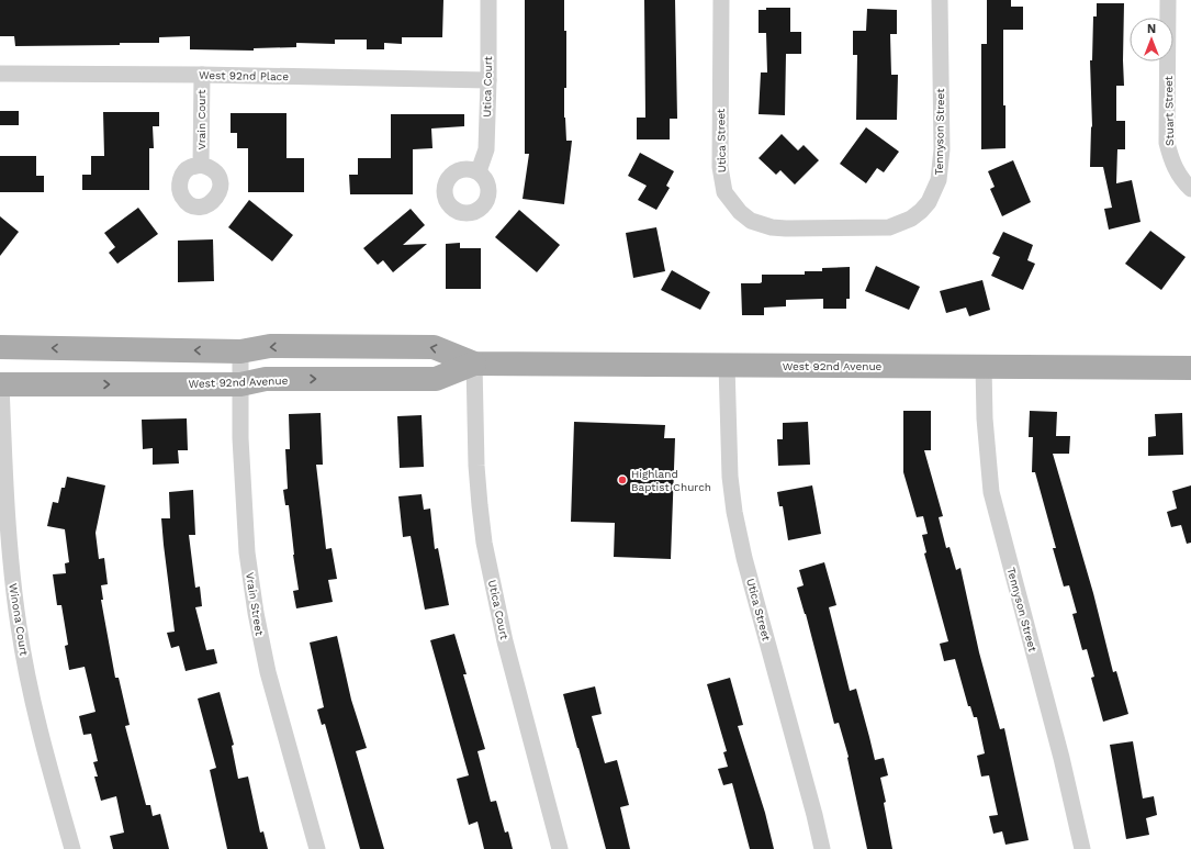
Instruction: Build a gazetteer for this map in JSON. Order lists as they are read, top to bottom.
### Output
{
  "streets": {
    "main road": ["West 92nd Avenue"],
    "street": [
      "West 92nd Place",
      "Utica Court",
      "Stuart Street",
      "Vrain Court",
      "Tennyson Street",
      "Utica Street",
      "Vrain Street",
      "Winona Court"
    ]
  },
  "crossings": [
    ["West 92nd Place", "Utica Court"],
    ["West 92nd Place", "Vrain Court"],
    ["Utica Court", "West 92nd Avenue"],
    ["Tennyson Street", "Utica Street"],
    ["Tennyson Street", "West 92nd Avenue"],
    ["Utica Street", "West 92nd Avenue"],
    ["West 92nd Avenue", "Vrain Street"],
    ["West 92nd Avenue", "Winona Court"]
  ],
  "places": ["Highland Baptist Church"],
  "north": "top"
}
